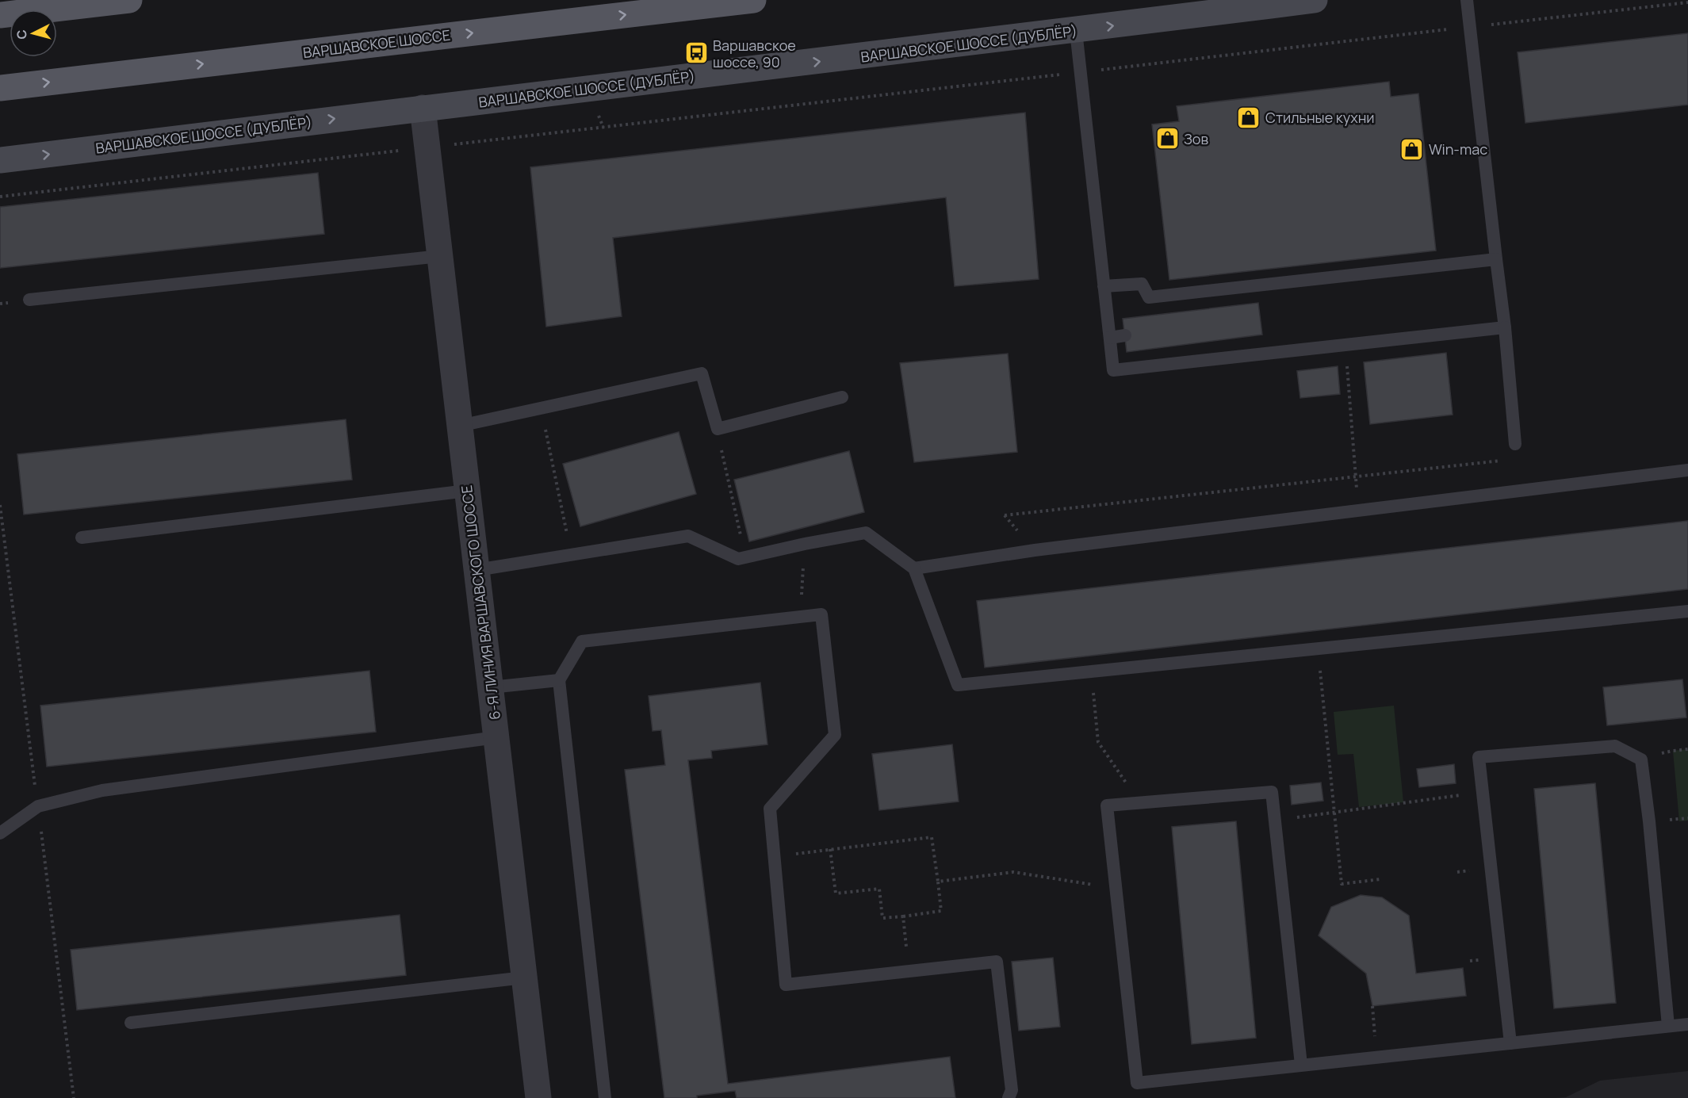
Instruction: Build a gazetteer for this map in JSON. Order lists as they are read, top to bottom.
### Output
{
  "streets": {
    "main road": ["ВАРШАВСКОЕ ШОССЕ"],
    "street": ["ВАРШАВСКОЕ ШОССЕ (ДУБЛЁР)", "6-Я ЛИНИЯ ВАРШАВСКОГО ШОССЕ"]
  },
  "crossings": [
    ["ВАРШАВСКОЕ ШОССЕ (ДУБЛЁР)", "6-Я ЛИНИЯ ВАРШАВСКОГО ШОССЕ"]
  ],
  "one_way": ["ВАРШАВСКОЕ ШОССЕ", "ВАРШАВСКОЕ ШОССЕ (ДУБЛЁР)"],
  "places": {
    "bus stop": ["Варшавское шоссе, 90"],
    "shop": ["Стильные кухни", "Зов", "Win-mac"]
  },
  "north": "left"
}
